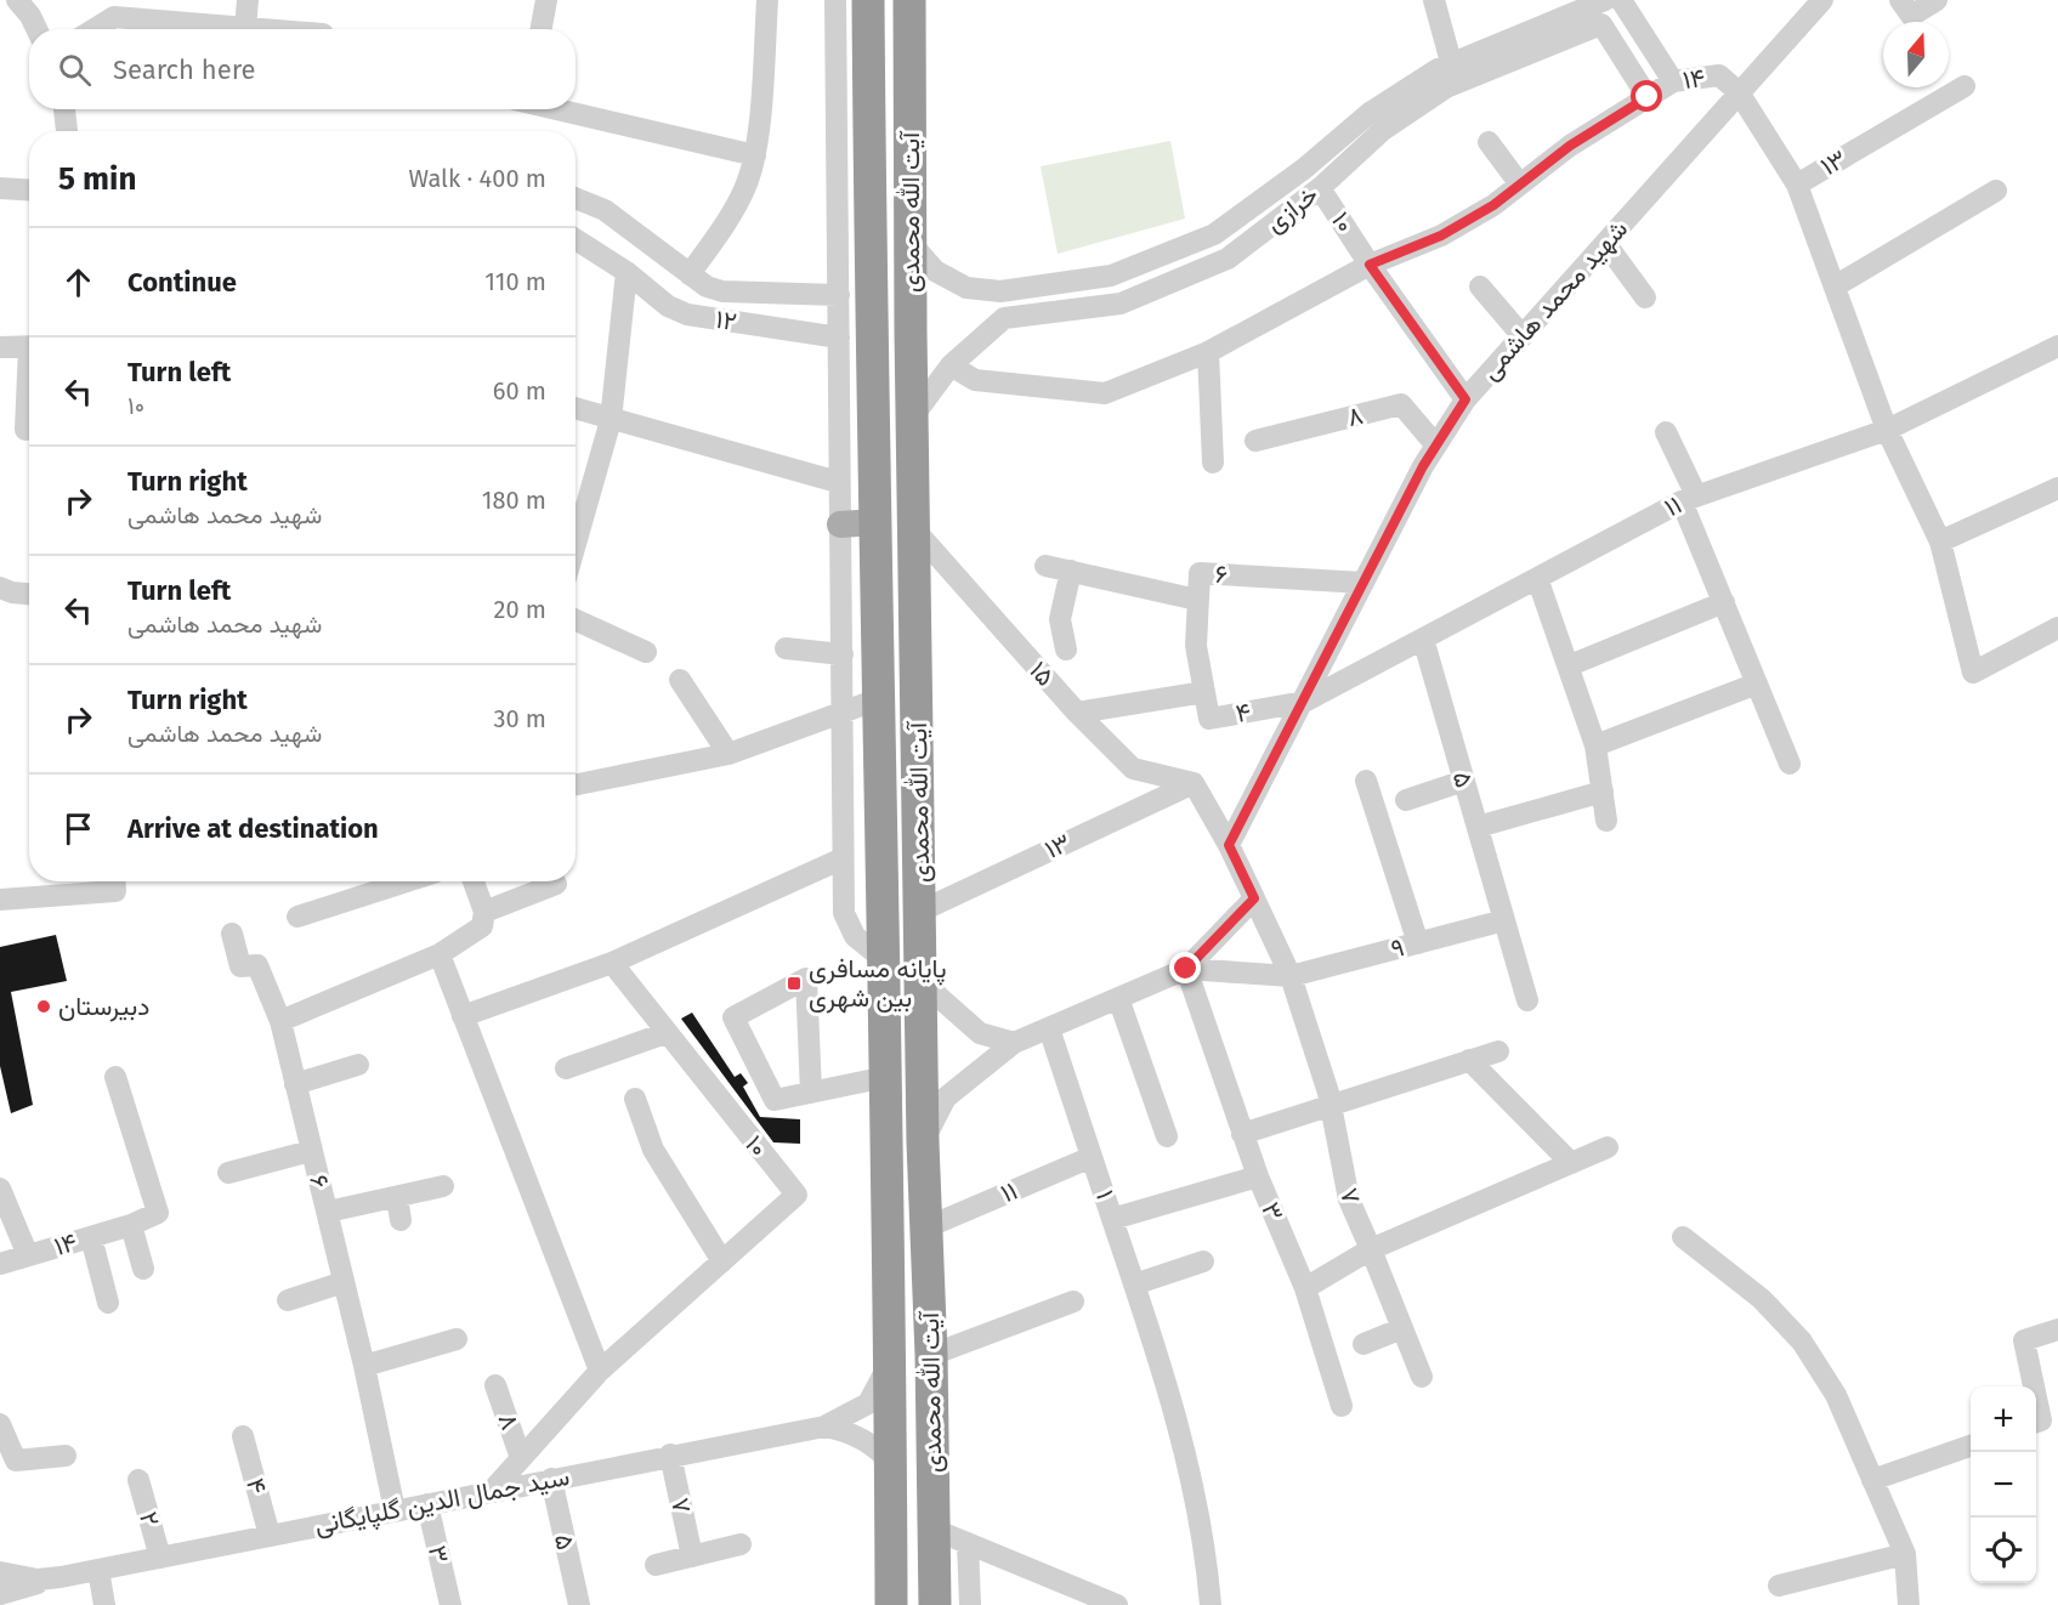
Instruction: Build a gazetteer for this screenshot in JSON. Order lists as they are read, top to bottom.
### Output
{
  "streets": {
    "highway": ["آیت الله محمدی"],
    "street": [
      "۱۴",
      "۱۳",
      "خرازی",
      "۱۰",
      "شهید محمد هاشمی",
      "۱۲",
      "۸",
      "۱۱",
      "۶",
      "۱۵",
      "۴",
      "۵",
      "۹",
      "۱",
      "۷",
      "۳",
      "سید جمال الدین گلپایگانی",
      "۲"
    ]
  },
  "crossings": [
    ["۱۴", "۱۳"],
    ["۱۴", "خرازی"],
    ["۱۴", "۱۰"],
    ["۱۴", "شهید محمد هاشمی"],
    ["۱۳", "آیت الله محمدی"],
    ["۱۳", "شهید محمد هاشمی"],
    ["۱۳", "۱۵"],
    ["خرازی", "آیت الله محمدی"],
    ["خرازی", "۱۰"],
    ["آیت الله محمدی", "۱۱"],
    ["آیت الله محمدی", "۱۵"],
    ["۱۰", "شهید محمد هاشمی"],
    ["۱۰", "۸"],
    ["۱۰", "سید جمال الدین گلپایگانی"],
    ["شهید محمد هاشمی", "۸"],
    ["شهید محمد هاشمی", "۱۱"],
    ["شهید محمد هاشمی", "۶"],
    ["شهید محمد هاشمی", "۴"],
    ["۱۱", "۴"],
    ["۱۱", "۵"],
    ["۱۱", "۱"],
    ["۶", "۴"],
    ["۶", "سید جمال الدین گلپایگانی"],
    ["۴", "سید جمال الدین گلپایگانی"],
    ["۵", "۹"],
    ["۵", "سید جمال الدین گلپایگانی"],
    ["۹", "۷"],
    ["۱", "۳"],
    ["۷", "سید جمال الدین گلپایگانی"],
    ["۳", "سید جمال الدین گلپایگانی"],
    ["سید جمال الدین گلپایگانی", "۲"]
  ],
  "places": {
    "transit": ["پایانه مسافری بین شهری"],
    "other": ["دبیرستان"]
  },
  "north": "top",
  "page": {
    "search": "Search here",
    "heading": ["5 min", "Walk · 400 m"],
    "list": [
      ["Continue", "110 m"],
      ["Turn left", "۱۰", "60 m"],
      ["Turn right", "شهید محمد هاشمی", "180 m"],
      ["Turn left", "شهید محمد هاشمی", "20 m"],
      ["Turn right", "شهید محمد هاشمی", "30 m"],
      "Arrive at destination"
    ],
    "map_buttons": ["+", "−"]
  }
}
